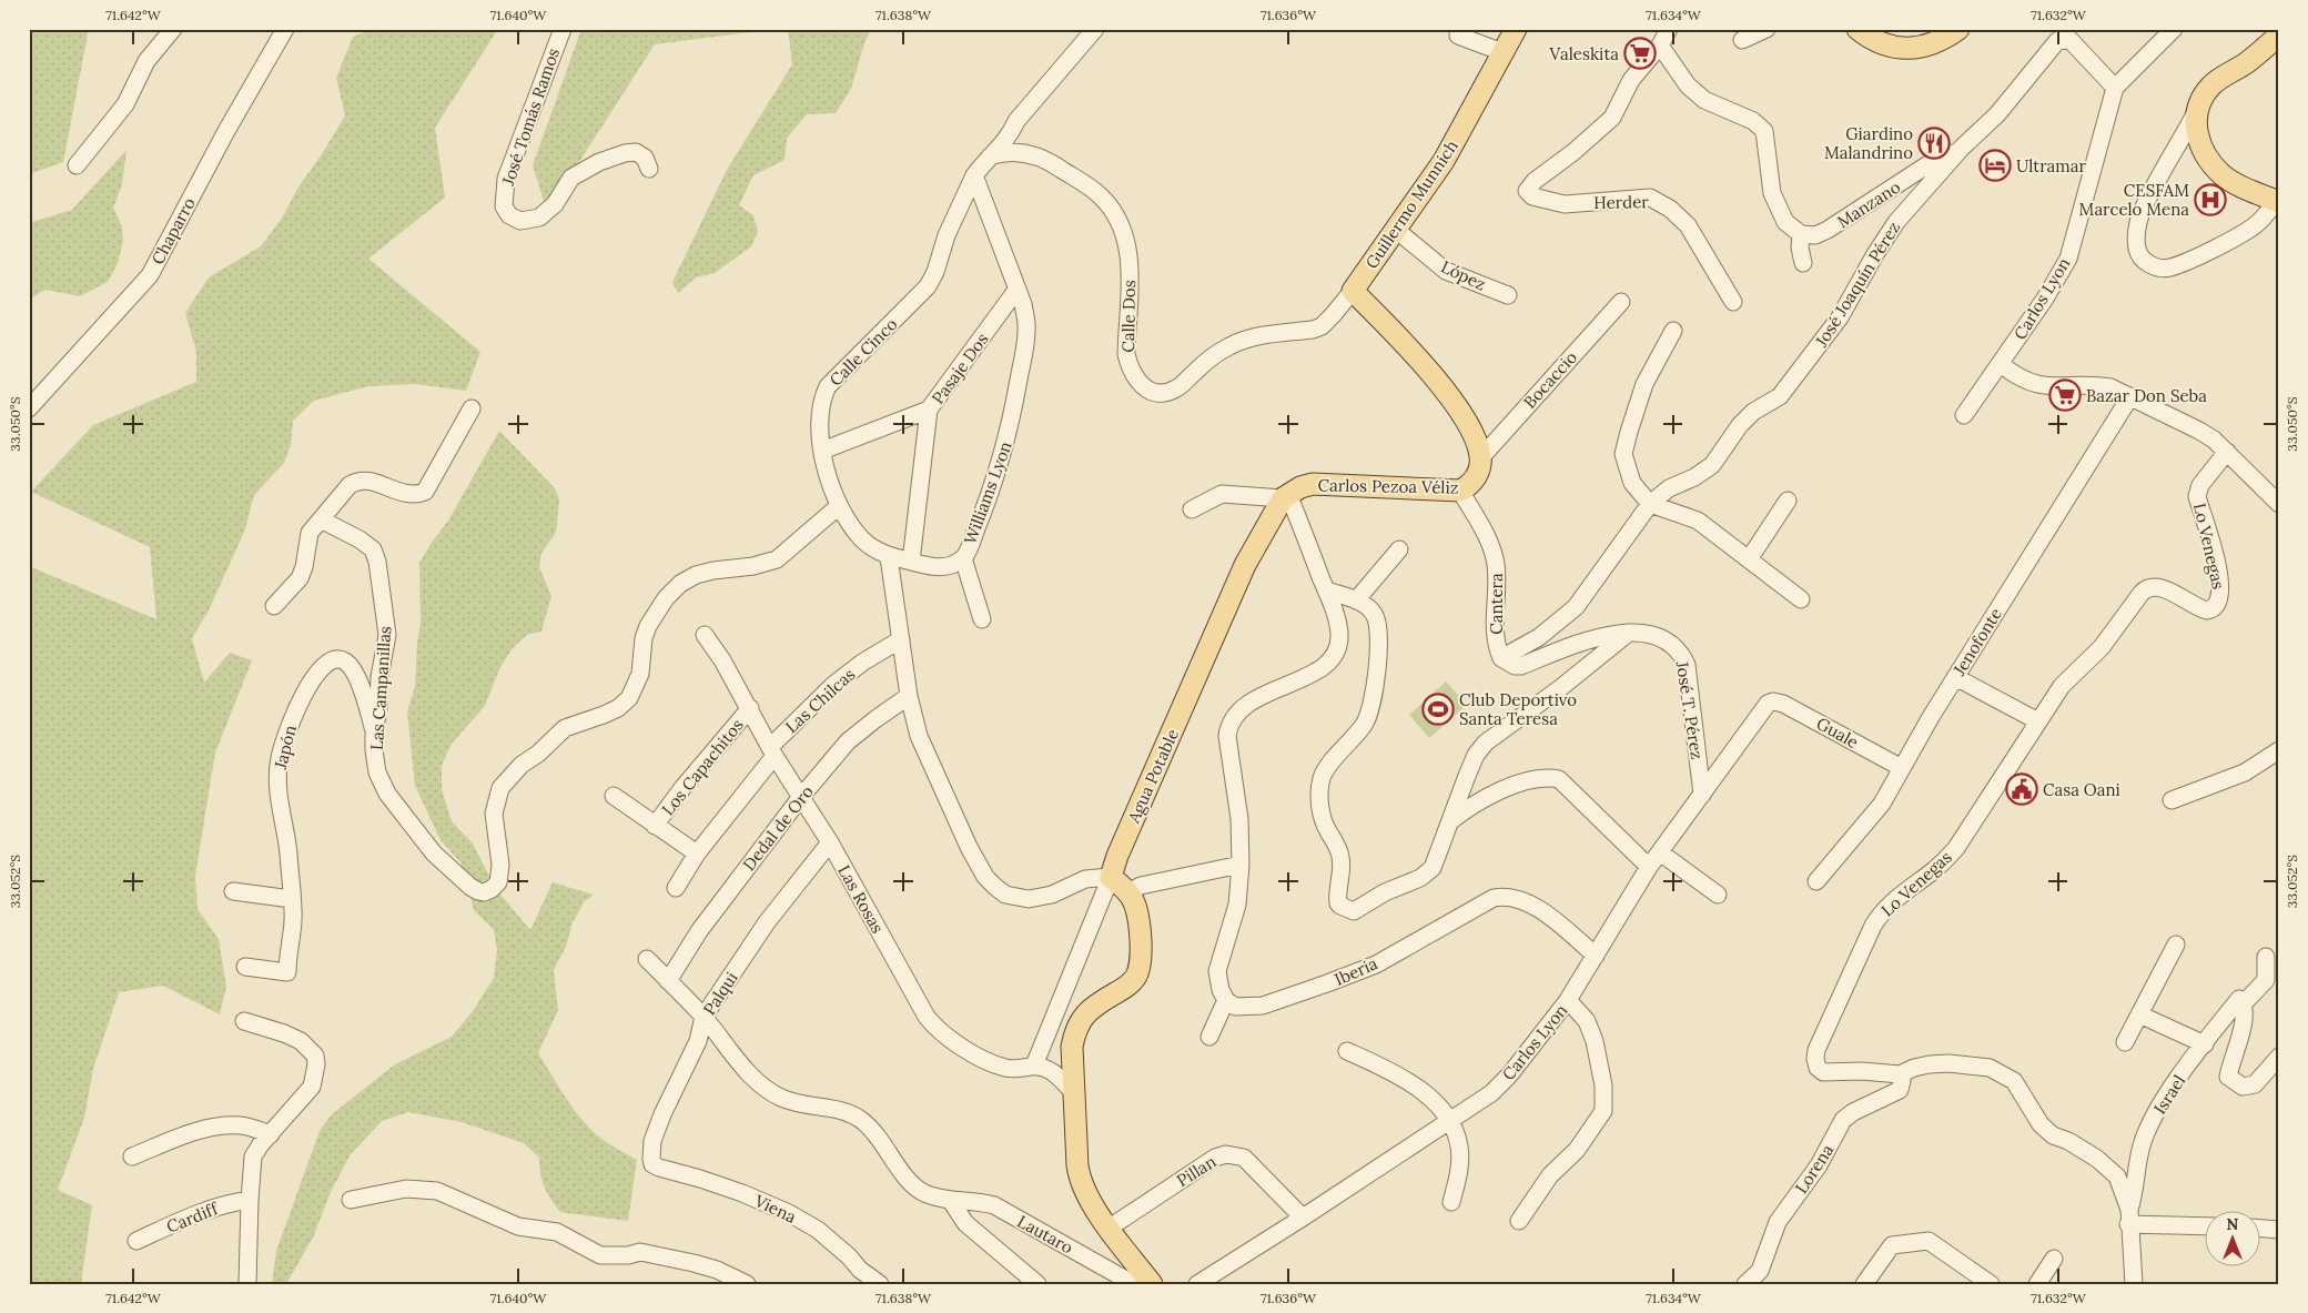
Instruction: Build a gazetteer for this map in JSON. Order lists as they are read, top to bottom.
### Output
{
  "streets": {
    "main road": ["Guillermo Munnich", "Carlos Pezoa Véliz", "Agua Potable"],
    "street": [
      "José Tomás Ramos",
      "Herder",
      "Manzano",
      "Chaparro",
      "López",
      "José Joaquín Pérez",
      "Carlos Lyon",
      "Calle Dos",
      "Calle Cinco",
      "Pasaje Dos",
      "Bocaccio",
      "Williams Lyon",
      "Lo Venegas",
      "Cantera",
      "Jenofonte",
      "Las Campanillas",
      "Las Chilcas",
      "José T. Pérez",
      "Guale",
      "Japón",
      "Los Capachitos",
      "Dedal de Oro",
      "Las Rosas",
      "Iberia",
      "Palqui",
      "Israel",
      "Lorena",
      "Pillan",
      "Viena",
      "Cardiff",
      "Lautaro"
    ]
  },
  "crossings": [
    ["Guillermo Munnich", "López"],
    ["Guillermo Munnich", "Calle Dos"],
    ["Manzano", "José Joaquín Pérez"],
    ["José Joaquín Pérez", "Cantera"],
    ["José Joaquín Pérez", "José T. Pérez"],
    ["Carlos Lyon", "José T. Pérez"],
    ["Carlos Lyon", "Guale"],
    ["Carlos Lyon", "Iberia"],
    ["Carlos Lyon", "Pillan"],
    ["Calle Cinco", "Pasaje Dos"],
    ["Calle Cinco", "Williams Lyon"],
    ["Calle Cinco", "Las Campanillas"],
    ["Pasaje Dos", "Williams Lyon"],
    ["Bocaccio", "Carlos Pezoa Véliz"],
    ["Carlos Pezoa Véliz", "Cantera"],
    ["Carlos Pezoa Véliz", "Agua Potable"],
    ["Lo Venegas", "Israel"],
    ["Lo Venegas", "Lorena"],
    ["Cantera", "José T. Pérez"],
    ["Jenofonte", "Guale"],
    ["Las Campanillas", "Japón"],
    ["Las Chilcas", "Las Rosas"],
    ["Los Capachitos", "Las Rosas"],
    ["Agua Potable", "Las Rosas"],
    ["Dedal de Oro", "Las Rosas"],
    ["Las Rosas", "Palqui"],
    ["Palqui", "Viena"],
    ["Palqui", "Lautaro"]
  ],
  "places": {
    "supermarket": ["Valeskita", "Bazar Don Seba"],
    "restaurant": ["Giardino Malandrino"],
    "hotel": ["Ultramar"],
    "hospital": ["CESFAM Marcelo Mena"],
    "sports": ["Club Deportivo Santa Teresa"],
    "public building": ["Casa Oani"]
  },
  "north": "top",
  "coordinates": [
    "71.642°W",
    "71.640°W",
    "71.638°W",
    "71.636°W",
    "71.634°W",
    "71.632°W",
    "33.050°S",
    "33.052°S"
  ]
}
